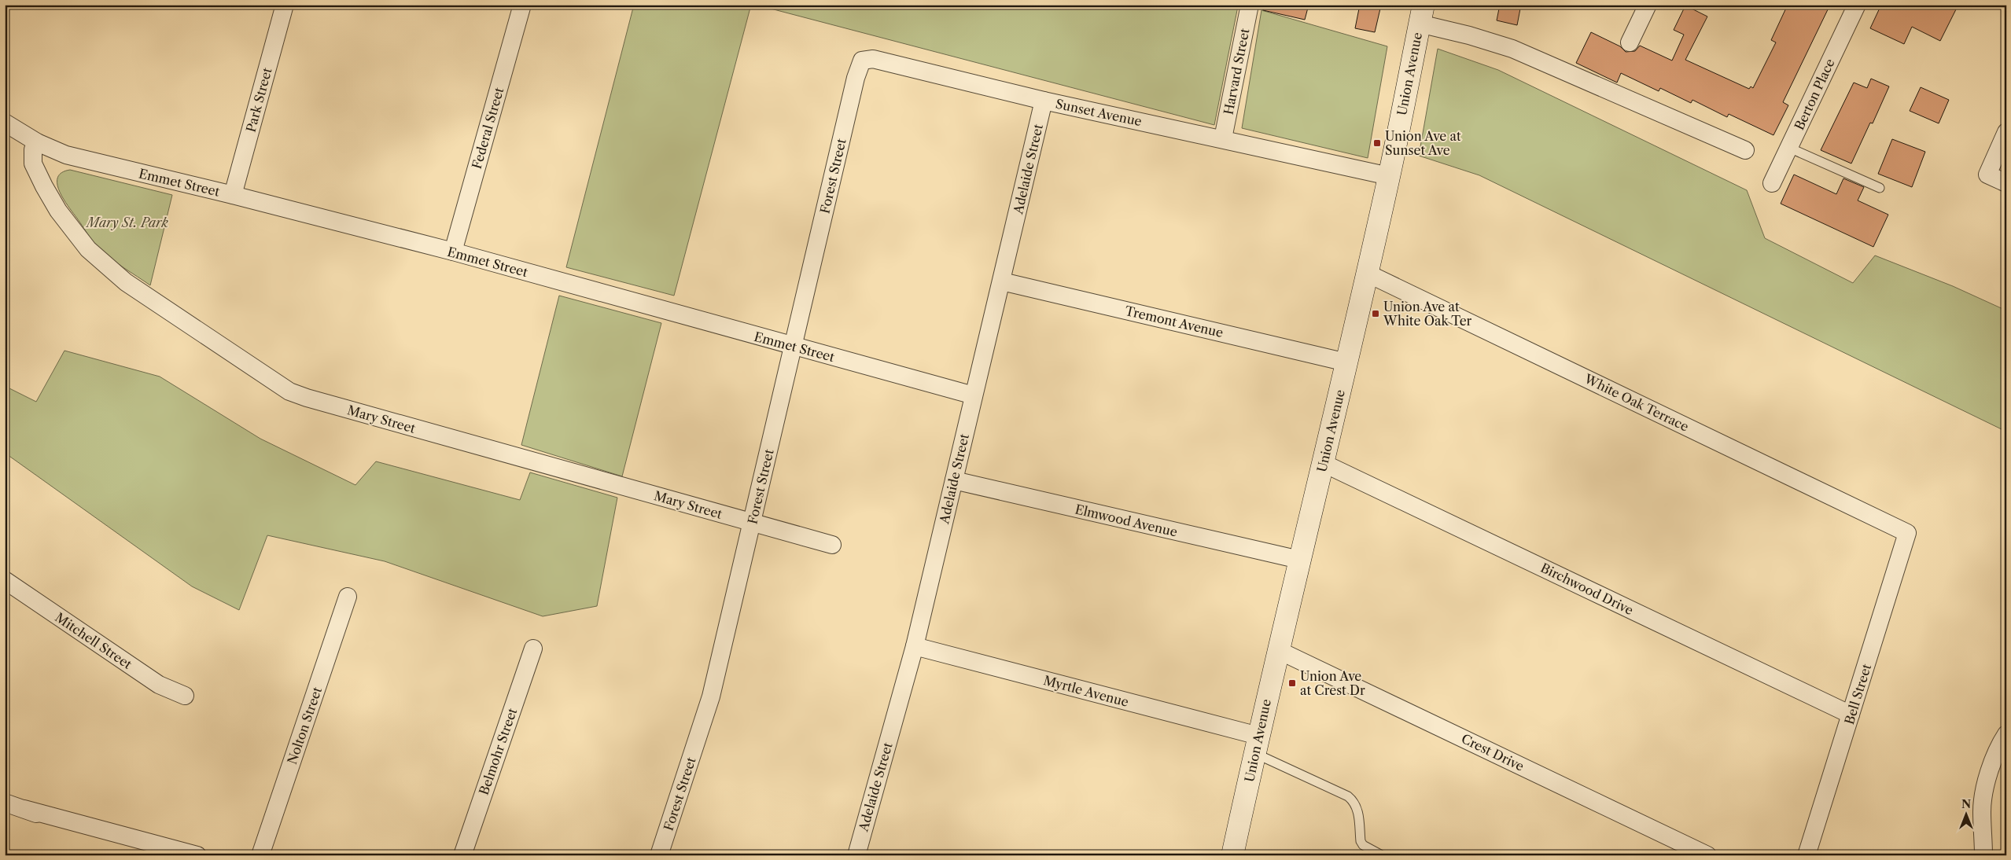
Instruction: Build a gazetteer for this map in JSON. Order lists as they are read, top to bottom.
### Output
{
  "streets": {
    "street": [
      "Harvard Street",
      "Union Avenue",
      "Berton Place",
      "Park Street",
      "Sunset Avenue",
      "Federal Street",
      "Adelaide Street",
      "Forest Street",
      "Emmet Street",
      "Tremont Avenue",
      "White Oak Terrace",
      "Mary Street",
      "Elmwood Avenue",
      "Birchwood Drive",
      "Mitchell Street",
      "Myrtle Avenue",
      "Bell Street",
      "Nolton Street",
      "Belmohr Street",
      "Crest Drive"
    ]
  },
  "crossings": [
    ["Harvard Street", "Sunset Avenue"],
    ["Union Avenue", "Sunset Avenue"],
    ["Union Avenue", "Tremont Avenue"],
    ["Union Avenue", "White Oak Terrace"],
    ["Union Avenue", "Elmwood Avenue"],
    ["Union Avenue", "Birchwood Drive"],
    ["Union Avenue", "Myrtle Avenue"],
    ["Union Avenue", "Crest Drive"],
    ["Park Street", "Emmet Street"],
    ["Sunset Avenue", "Adelaide Street"],
    ["Sunset Avenue", "Forest Street"],
    ["Federal Street", "Emmet Street"],
    ["Adelaide Street", "Emmet Street"],
    ["Adelaide Street", "Tremont Avenue"],
    ["Adelaide Street", "Elmwood Avenue"],
    ["Adelaide Street", "Myrtle Avenue"],
    ["Forest Street", "Emmet Street"],
    ["Forest Street", "Mary Street"],
    ["Emmet Street", "Mary Street"],
    ["White Oak Terrace", "Bell Street"],
    ["Birchwood Drive", "Bell Street"]
  ],
  "parks": ["Mary St. Park"],
  "places": {
    "transit": ["Union Ave at Sunset Ave", "Union Ave at White Oak Ter", "Union Ave at Crest Dr"]
  },
  "north": "top"
}
